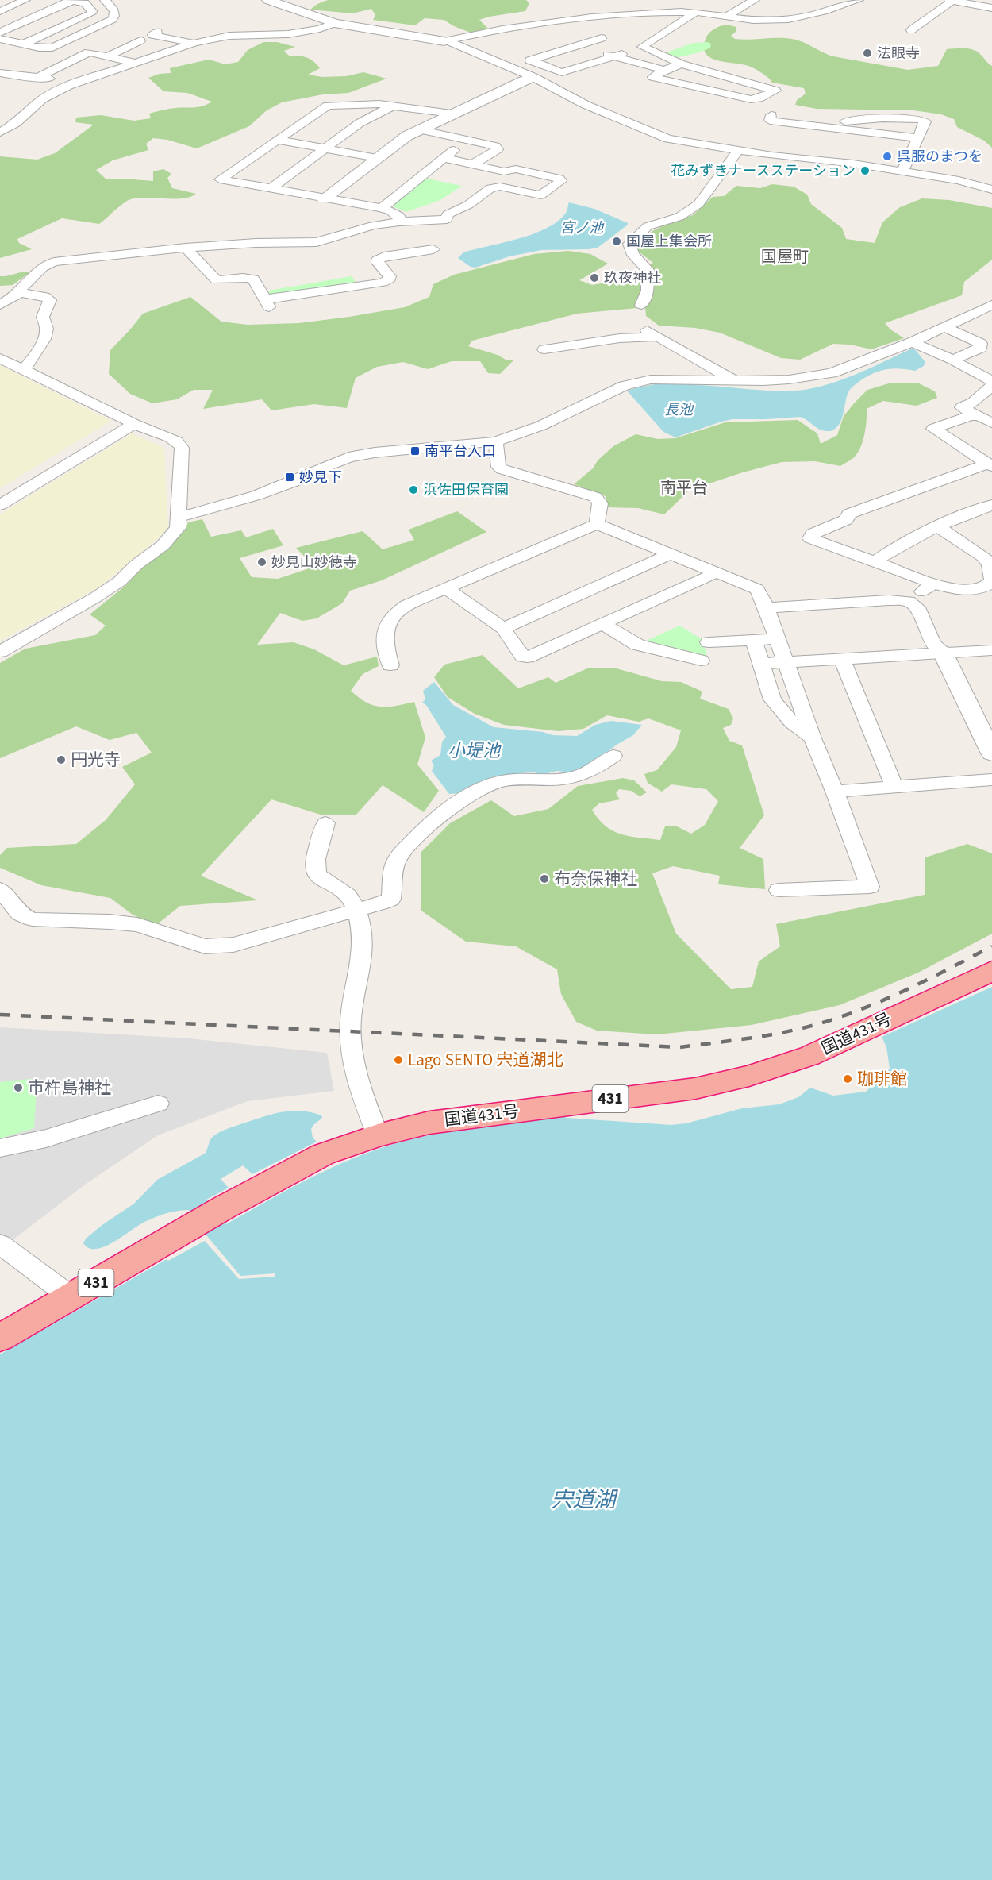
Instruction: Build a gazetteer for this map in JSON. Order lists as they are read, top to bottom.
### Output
{
  "streets": {
    "highway": ["国道431号", "431"]
  },
  "districts": ["国屋町", "南平台"],
  "water": [
    "宮ノ池",
    "長池",
    "小堤池",
    "宍道湖"
  ],
  "places": {
    "other": [
      "法眼寺",
      "呉服のまつを",
      "花みずきナースステーション",
      "国屋上集会所",
      "玖夜神社",
      "浜佐田保育園",
      "妙見山妙徳寺",
      "円光寺",
      "布奈保神社",
      "Lago SENTO 宍道湖北",
      "珈琲館",
      "市杵島神社"
    ],
    "transit": ["南平台入口", "妙見下"]
  }
}
